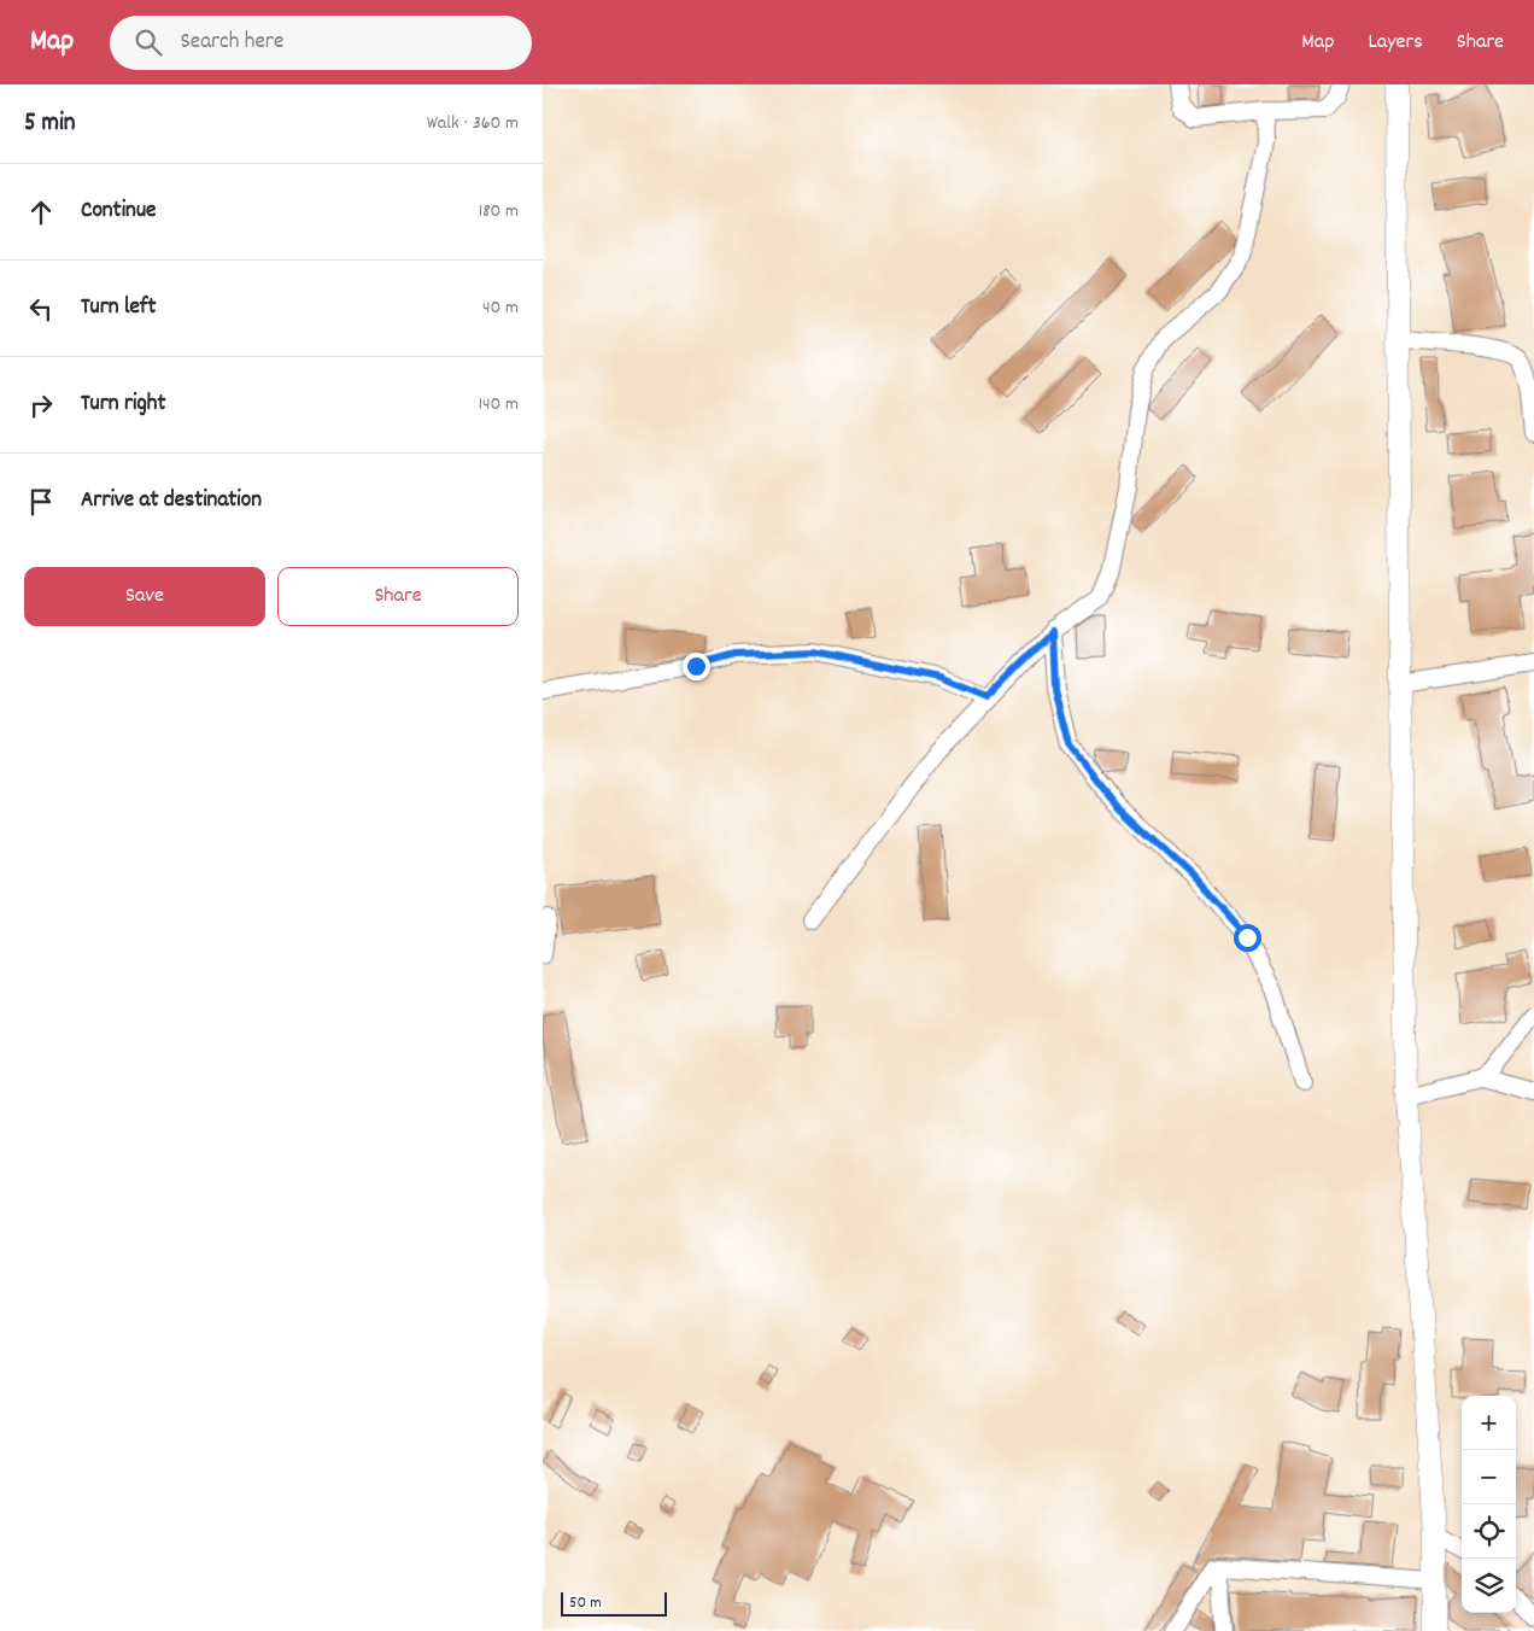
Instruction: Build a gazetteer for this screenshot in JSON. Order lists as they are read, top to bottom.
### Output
{
  "scale_bar": "50 m",
  "page": {
    "header": "Map",
    "search": "Search here",
    "nav": ["Map", "Layers", "Share"],
    "heading": ["5 min", "Walk · 360 m"],
    "list": [
      ["Continue", "180 m"],
      ["Turn left", "40 m"],
      ["Turn right", "140 m"],
      "Arrive at destination"
    ],
    "buttons": ["Save", "Share"],
    "map_buttons": ["+", "−"],
    "scale": "50 m"
  }
}
